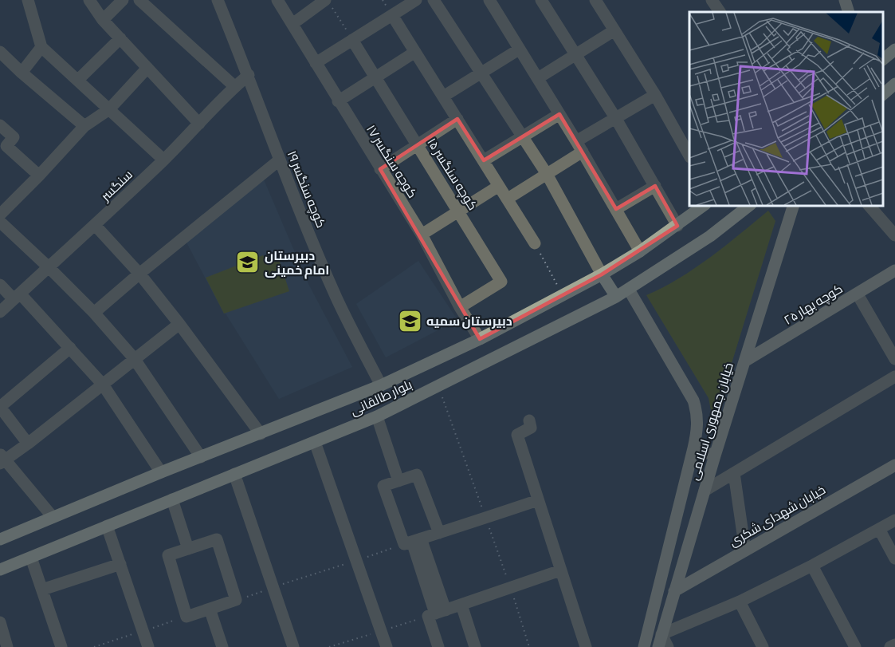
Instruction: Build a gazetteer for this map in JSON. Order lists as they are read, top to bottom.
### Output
{
  "streets": {
    "main road": ["بلوار طالقانی"],
    "street": [
      "کوچه سنگسر ۱۷",
      "کوچه سنگسر ۱۵",
      "سنگسر",
      "کوچه سنگسر ۱۹",
      "کوچه بهار ۲۵",
      "خیابان جمهوری اسلامی",
      "خیابان شهدای شکری"
    ]
  },
  "crossings": [
    ["کوچه سنگسر ۱۷", "کوچه سنگسر ۱۵"],
    ["کوچه سنگسر ۱۷", "بلوار طالقانی"],
    ["سنگسر", "کوچه سنگسر ۱۹"],
    ["کوچه سنگسر ۱۹", "بلوار طالقانی"],
    ["کوچه بهار ۲۵", "خیابان جمهوری اسلامی"],
    ["بلوار طالقانی", "خیابان جمهوری اسلامی"],
    ["خیابان جمهوری اسلامی", "خیابان شهدای شکری"]
  ],
  "places": {
    "school or university": ["دبیرستان امام خمینی", "دبیرستان سمیه"]
  }
}
